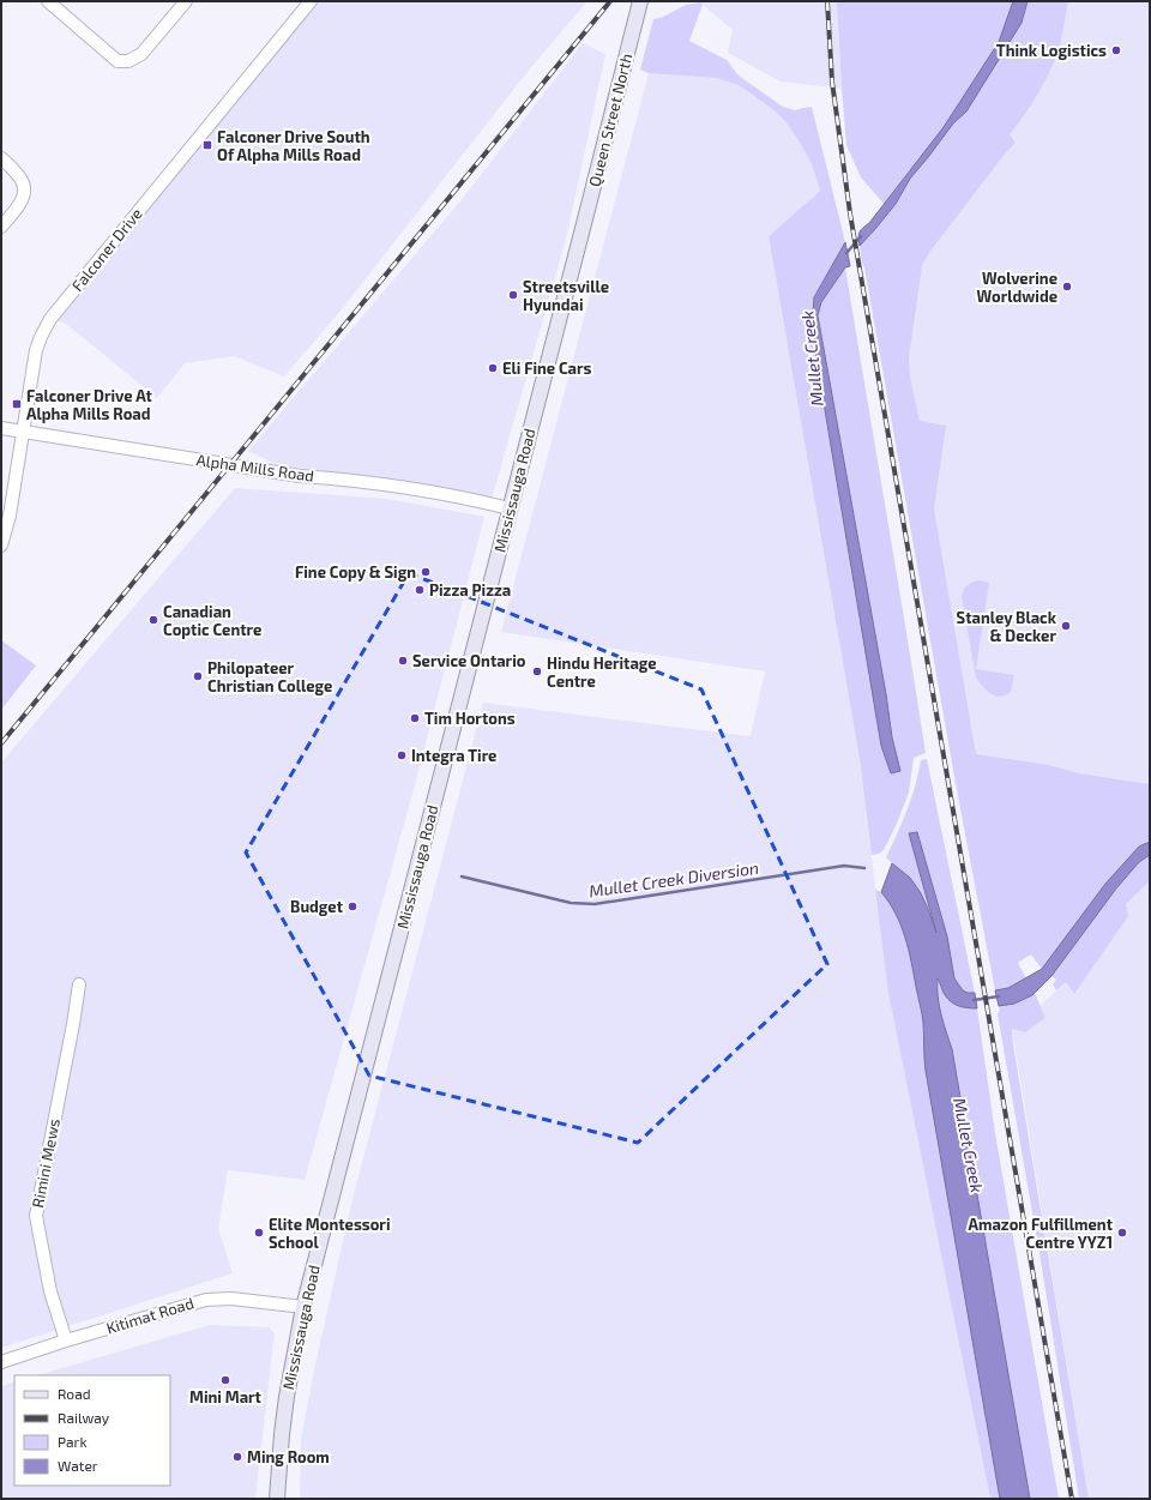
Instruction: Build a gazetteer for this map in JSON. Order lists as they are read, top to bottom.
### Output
{
  "streets": {
    "main road": ["Queen Street North", "Mississauga Road"],
    "street": [
      "Falconer Drive",
      "Alpha Mills Road",
      "Rimini Mews",
      "Kitimat Road"
    ]
  },
  "crossings": [
    ["Queen Street North", "Mississauga Road"],
    ["Falconer Drive", "Alpha Mills Road"],
    ["Alpha Mills Road", "Mississauga Road"],
    ["Mississauga Road", "Kitimat Road"],
    ["Rimini Mews", "Kitimat Road"]
  ],
  "water": ["Mullet Creek", "Mullet Creek Diversion"],
  "places": {
    "other": [
      "Think Logistics",
      "Wolverine Worldwide",
      "Streetsville Hyundai",
      "Eli Fine Cars",
      "Fine Copy & Sign",
      "Pizza Pizza",
      "Canadian Coptic Centre",
      "Stanley Black & Decker",
      "Service Ontario",
      "Hindu Heritage Centre",
      "Philopateer Christian College",
      "Tim Hortons",
      "Integra Tire",
      "Budget",
      "Elite Montessori School",
      "Amazon Fulfillment Centre YYZ1",
      "Mini Mart",
      "Ming Room"
    ],
    "transit": ["Falconer Drive South Of Alpha Mills Road", "Falconer Drive At Alpha Mills Road"]
  },
  "legend": [
    "Road",
    "Railway",
    "Park",
    "Water"
  ]
}
